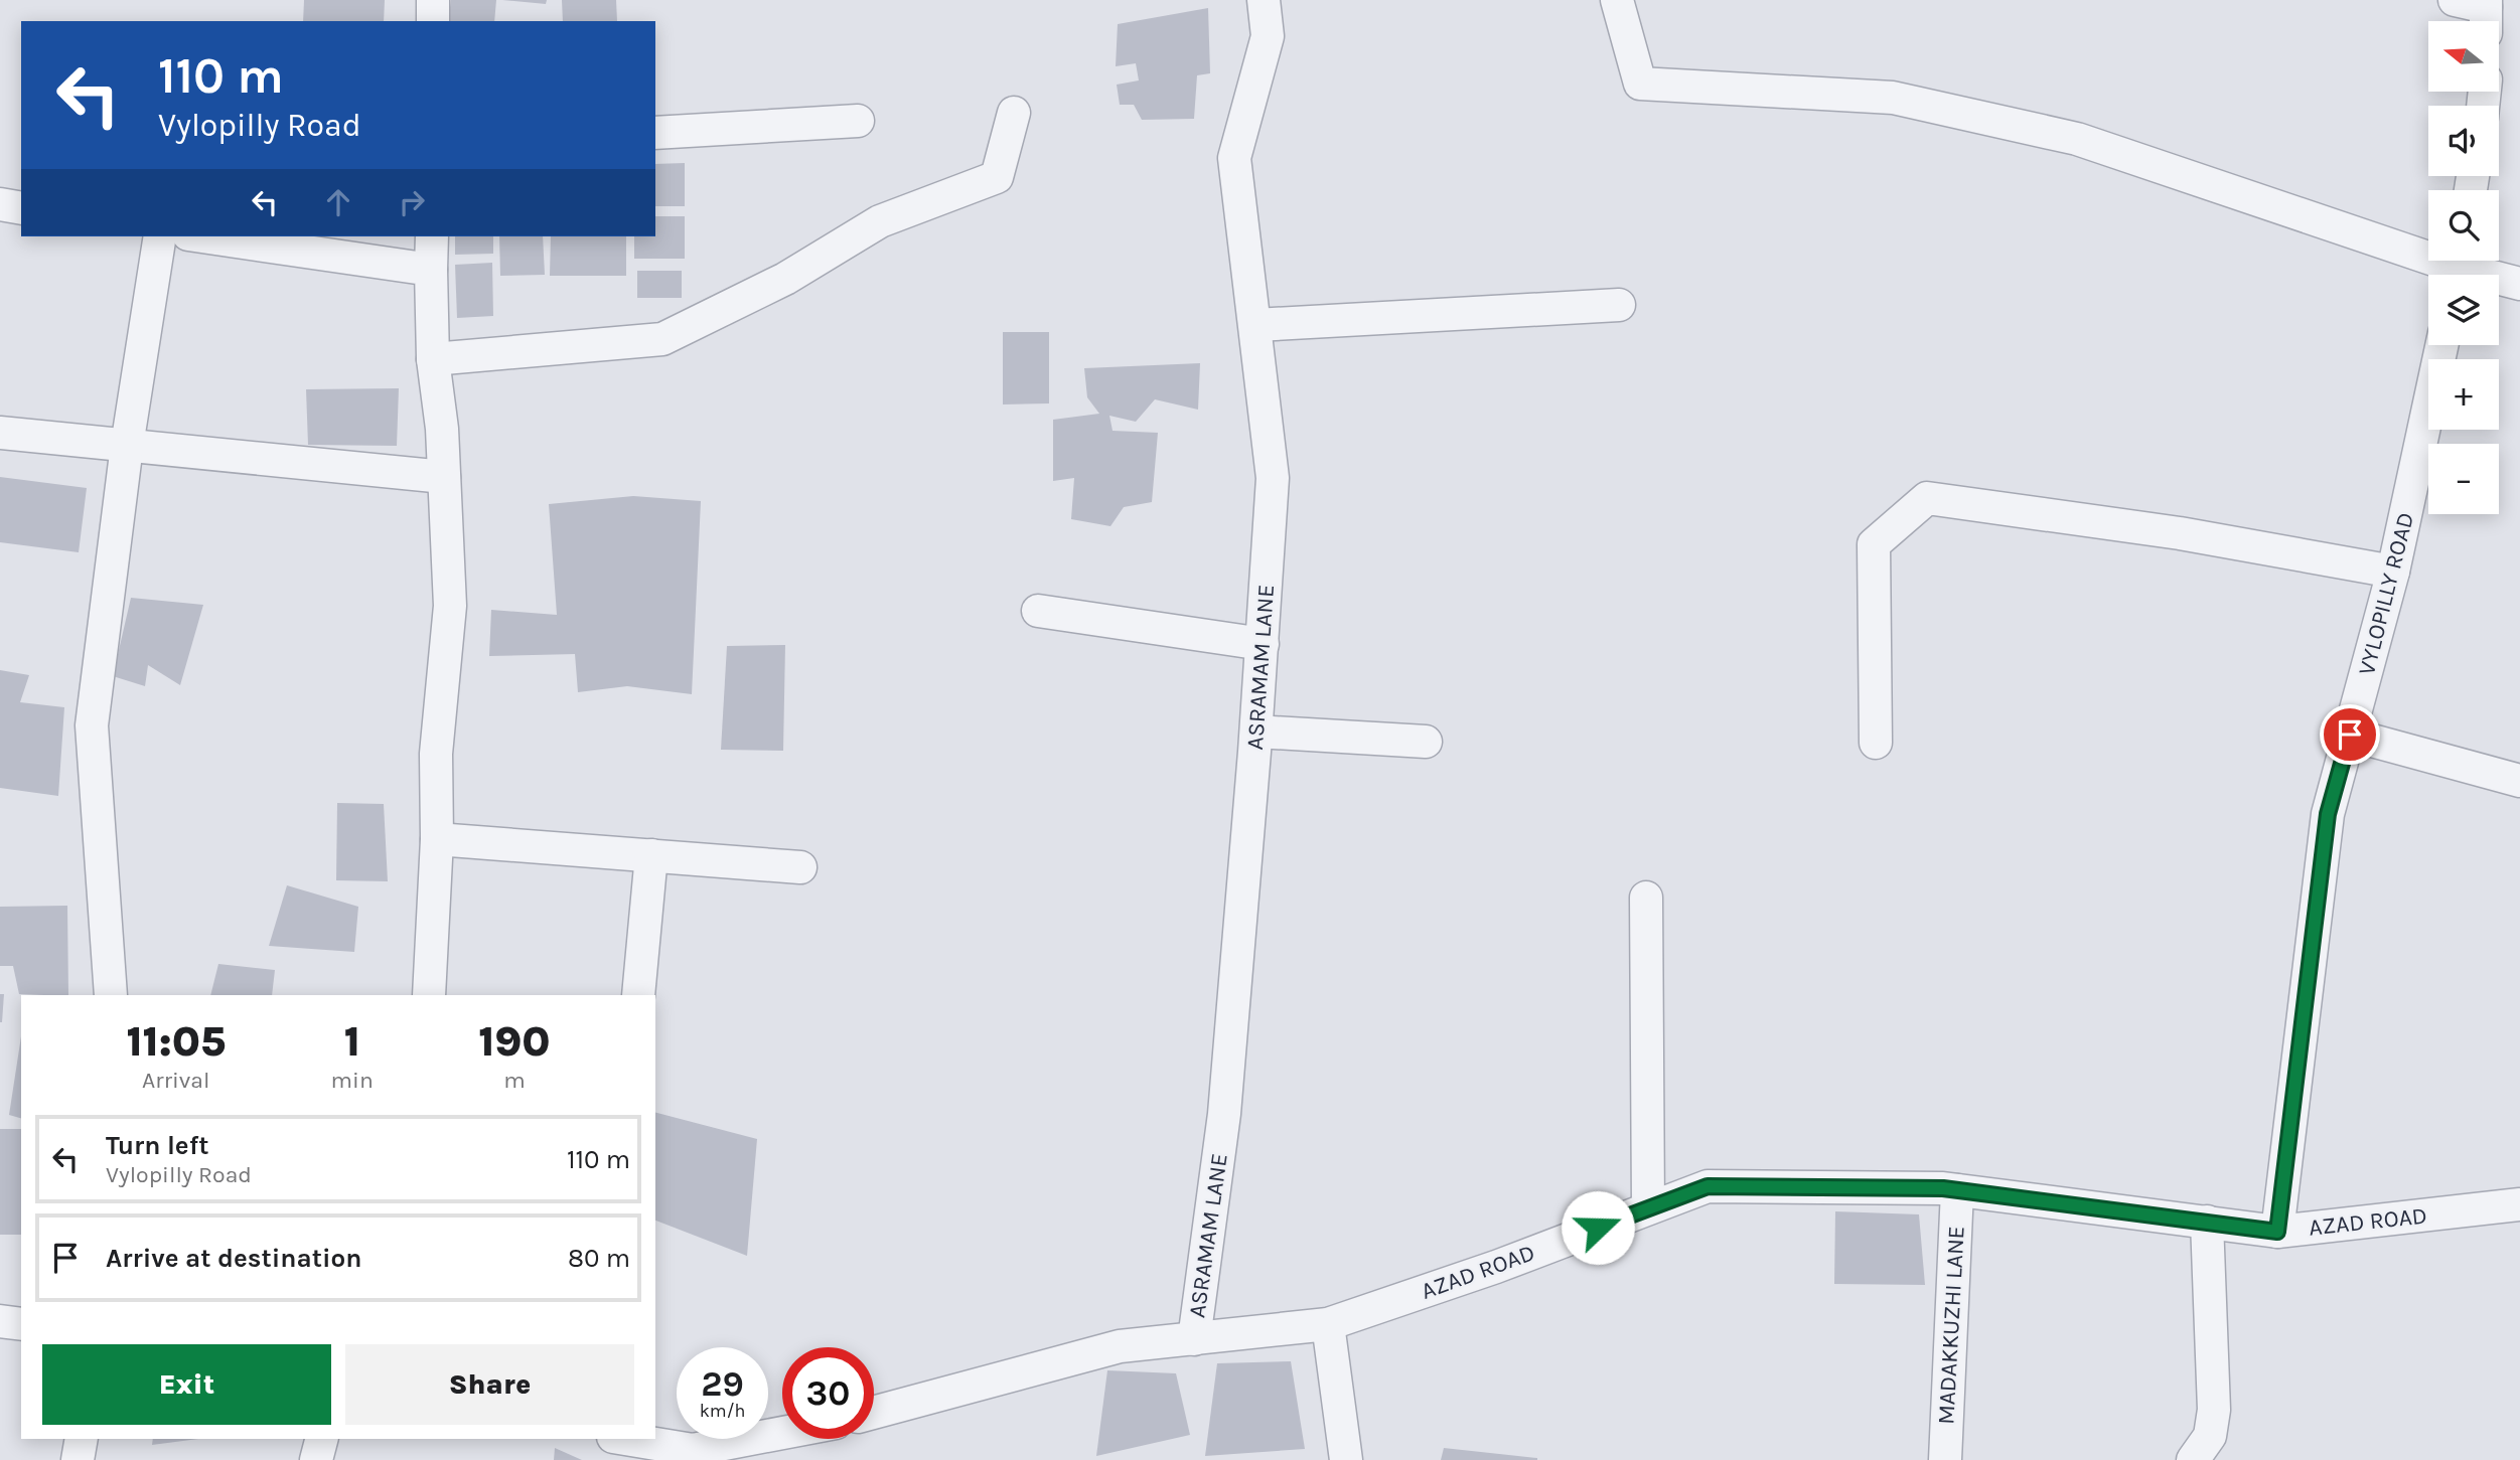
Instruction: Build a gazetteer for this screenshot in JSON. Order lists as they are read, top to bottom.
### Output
{
  "streets": {
    "street": [
      "VYLOPILLY ROAD",
      "ASRAMAM LANE",
      "AZAD ROAD",
      "MADAKKUZHI LANE"
    ]
  },
  "crossings": [
    ["VYLOPILLY ROAD", "AZAD ROAD"],
    ["ASRAMAM LANE", "AZAD ROAD"],
    ["AZAD ROAD", "MADAKKUZHI LANE"]
  ],
  "north": "left",
  "page": {
    "map_buttons": ["+", "−"],
    "turn": ["110 m", "Vylopilly Road"],
    "eta": [
      "11:05",
      "Arrival",
      "1",
      "min",
      "190",
      "m"
    ],
    "list": [
      {
        "name": "Turn left",
        "note": "Vylopilly Road",
        "value": "110 m"
      },
      {
        "name": "Arrive at destination",
        "value": "80 m"
      }
    ],
    "buttons": ["Exit", "Share"],
    "speed": "29 km/h",
    "limit": "30"
  }
}
